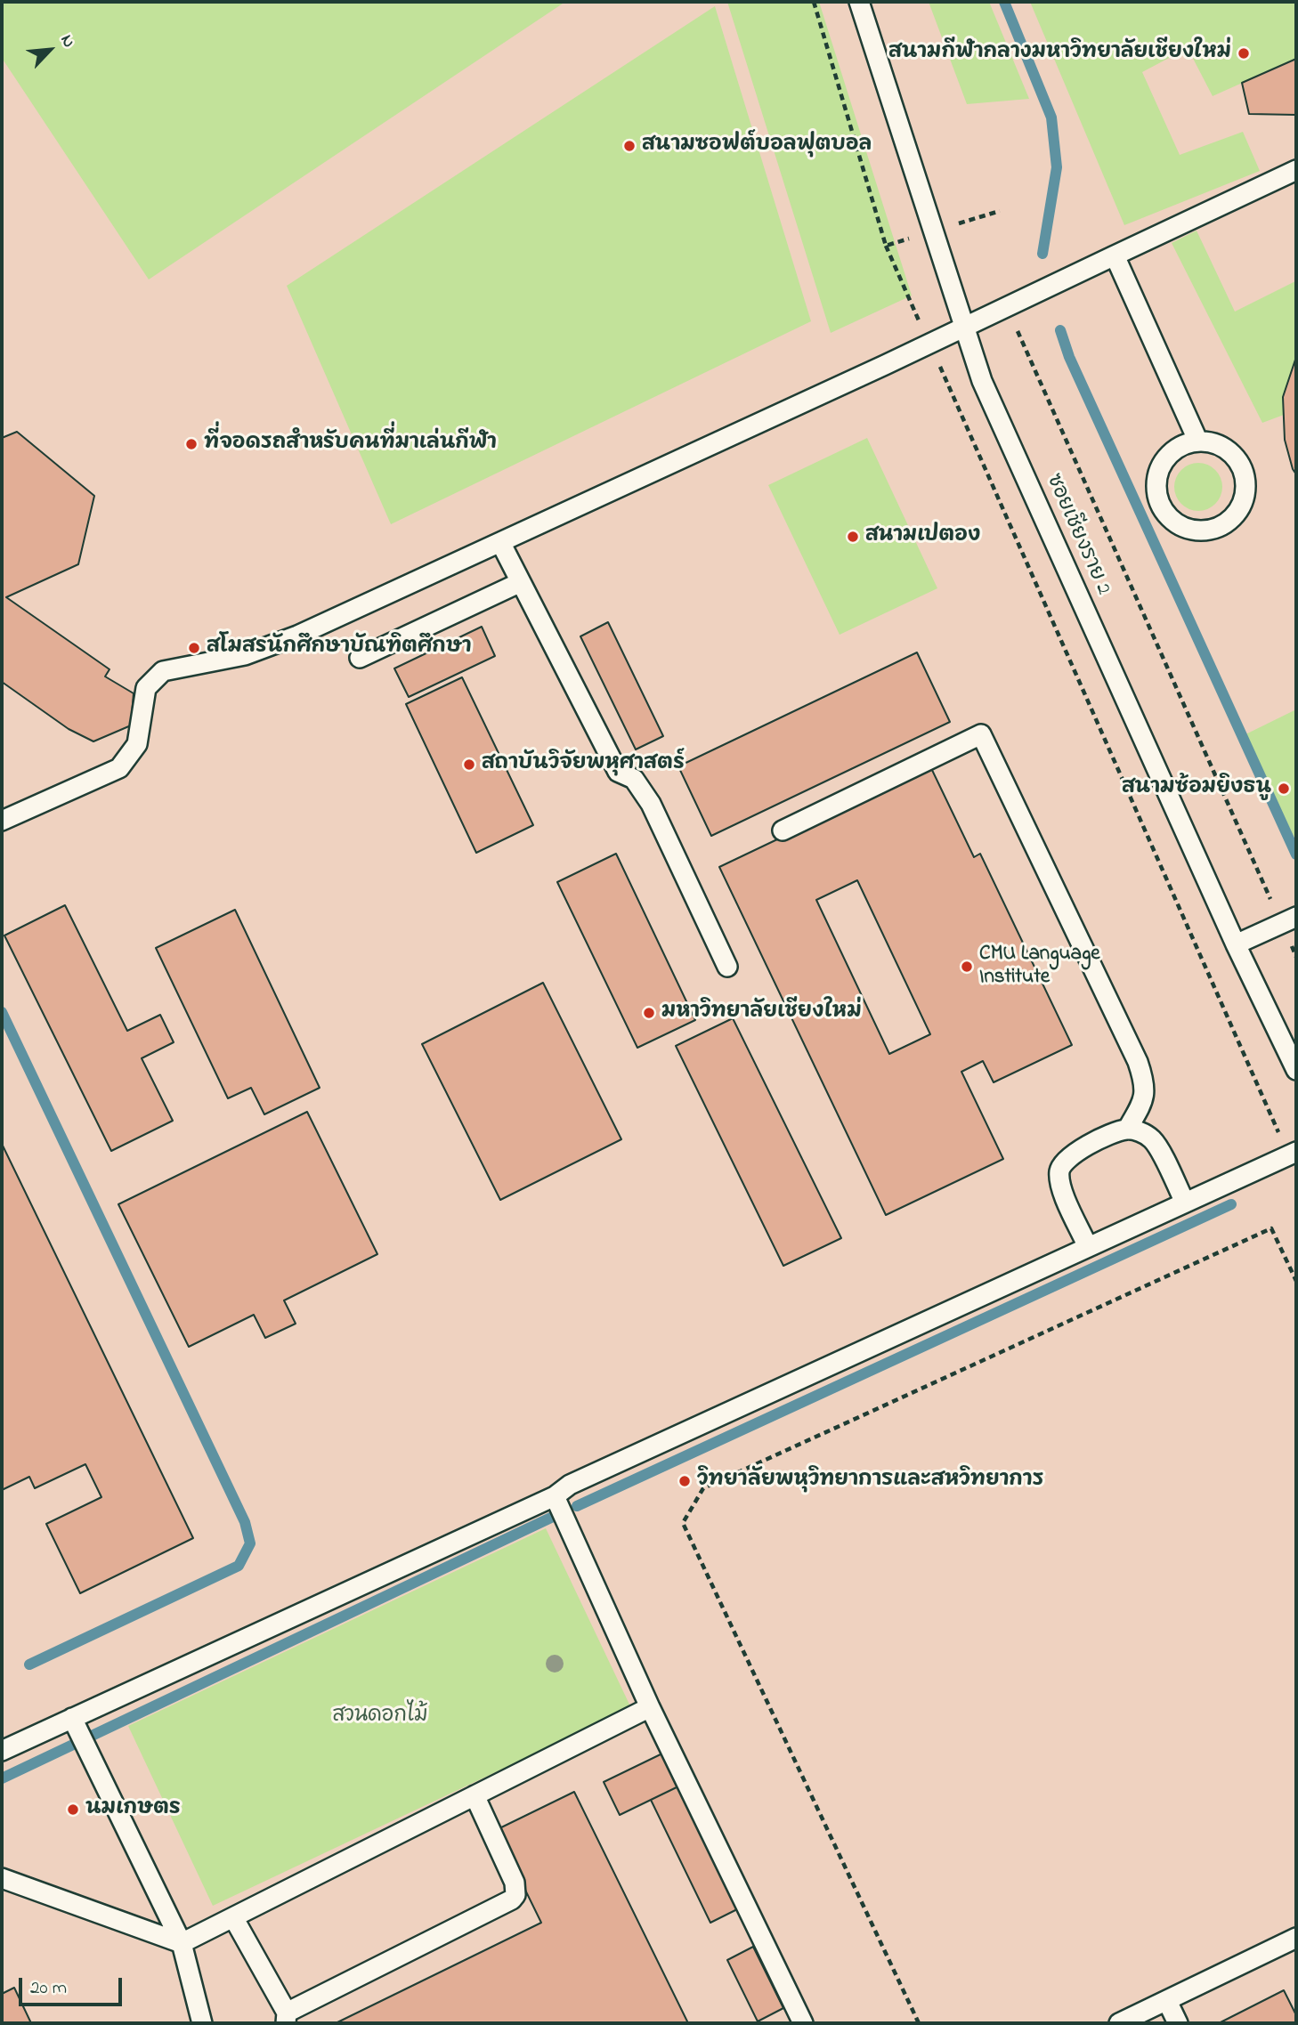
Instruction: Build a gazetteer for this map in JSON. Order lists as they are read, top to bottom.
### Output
{
  "parks": ["สวนดอกไม้"],
  "places": [
    "สนามกีฬากลางมหาวิทยาลัยเชียงใหม่",
    "สนามซอฟต์บอลฟุตบอล",
    "ที่จอดรถสำหรับคนที่มาเล่นกีฬา",
    "สนามเปตอง",
    "สโมสรนักศึกษาบัณฑิตศึกษา",
    "สถาบันวิจัยพหุศาสตร์",
    "สนามซ้อมยิงธนู",
    "CMU Language Institute",
    "มหาวิทยาลัยเชียงใหม่",
    "วิทยาลัยพหุวิทยาการและสหวิทยาการ",
    "นมเกษตร"
  ],
  "scale_bar": "20 m",
  "north": "top right"
}
